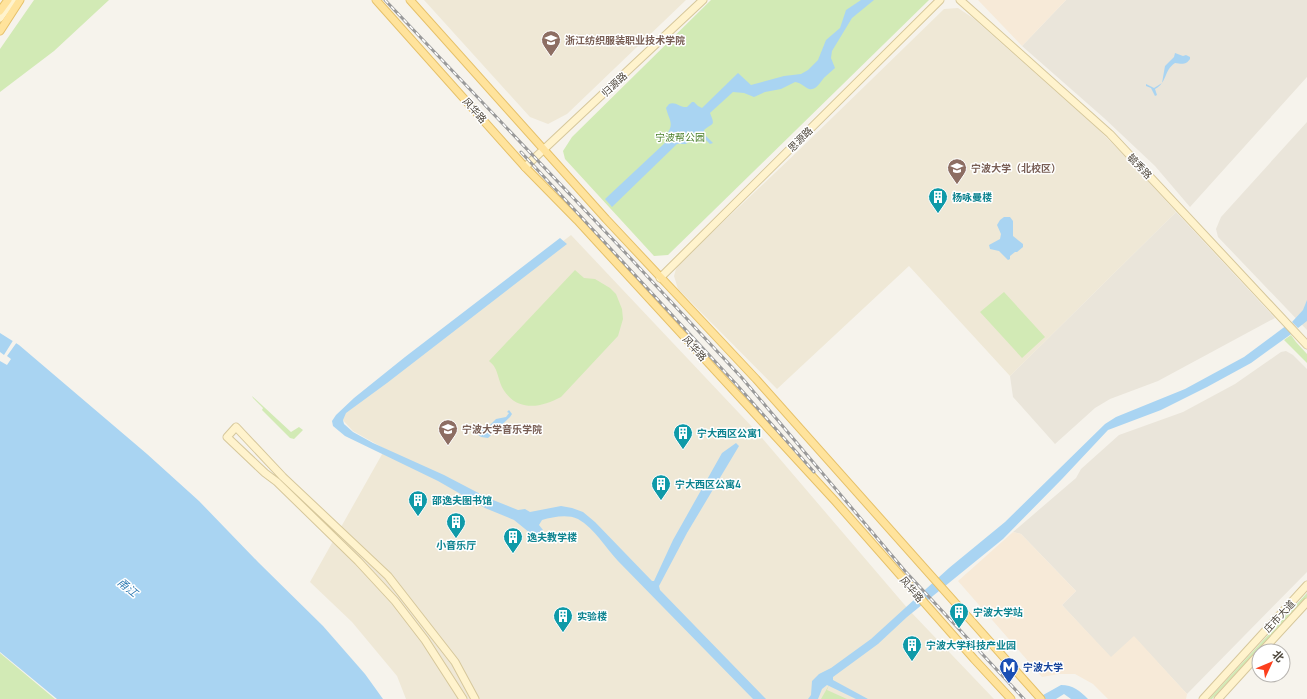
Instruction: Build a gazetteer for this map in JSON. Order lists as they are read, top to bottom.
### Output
{
  "streets": {
    "main road": ["风华路"],
    "street": [
      "归源路",
      "思源路",
      "毓秀路",
      "庄市大道"
    ]
  },
  "crossings": [
    ["归源路", "风华路"]
  ],
  "water": ["甬江"],
  "parks": ["宁波帮公园"],
  "places": {
    "school or university": ["浙江纺织服装职业技术学院", "宁波大学（北校区）", "宁波大学音乐学院"],
    "building": [
      "杨咏曼楼",
      "宁大西区公寓1",
      "宁大西区公寓4",
      "邵逸夫图书馆",
      "小音乐厅",
      "逸夫教学楼",
      "宁波大学站",
      "实验楼",
      "宁波大学科技产业园"
    ],
    "metro station": ["宁波大学"]
  },
  "north": "top right"
}
